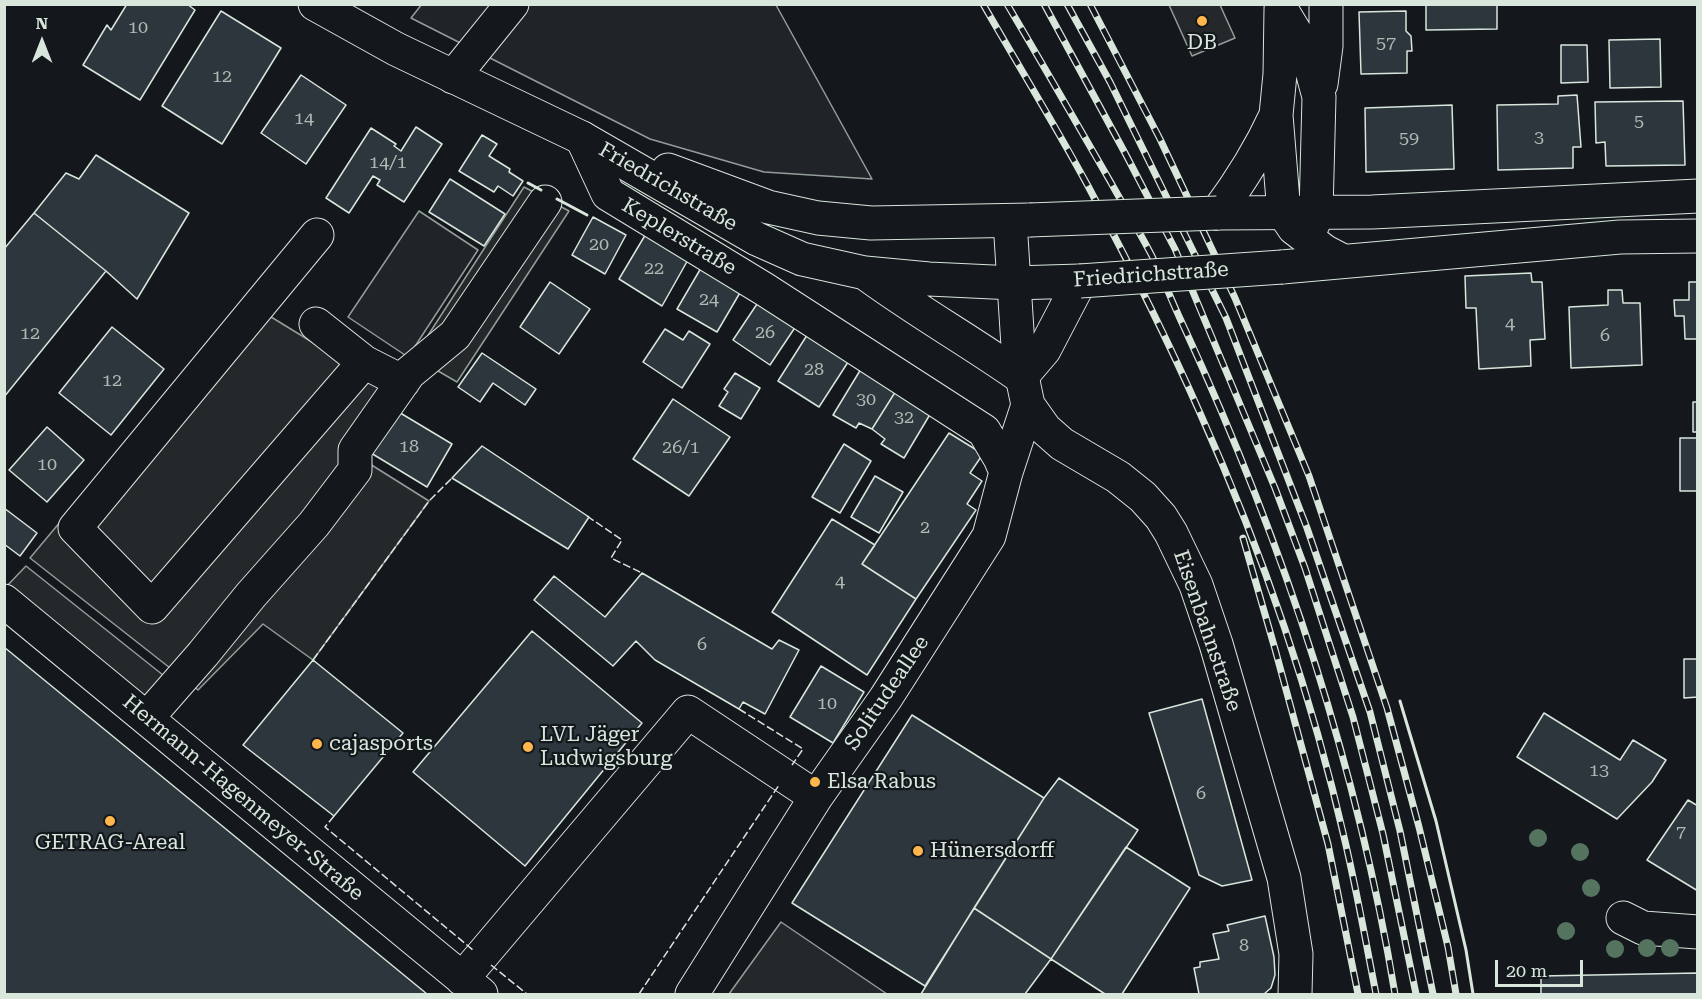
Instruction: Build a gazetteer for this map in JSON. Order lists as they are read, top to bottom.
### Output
{
  "streets": {
    "street": [
      "Friedrichstraße",
      "Keplerstraße",
      "Eisenbahnstraße",
      "Solitudeallee",
      "Hermann-Hagenmeyer-Straße"
    ]
  },
  "crossings": [
    ["Friedrichstraße", "Keplerstraße"],
    ["Keplerstraße", "Solitudeallee"],
    ["Eisenbahnstraße", "Solitudeallee"]
  ],
  "places": [
    "DB",
    "cajasports",
    "LVL Jäger Ludwigsburg",
    "Elsa Rabus",
    "GETRAG-Areal",
    "Hünersdorff"
  ],
  "house_numbers": [
    "10",
    "57",
    "12",
    "14",
    "5",
    "3",
    "59",
    "14/1",
    "20",
    "22",
    "24",
    "4",
    "26",
    "12",
    "6",
    "28",
    "12",
    "30",
    "32",
    "18",
    "26/1",
    "10",
    "2",
    "4",
    "6",
    "10",
    "13",
    "6",
    "7",
    "8"
  ],
  "scale_bar": "20 m",
  "north": "top"
}
